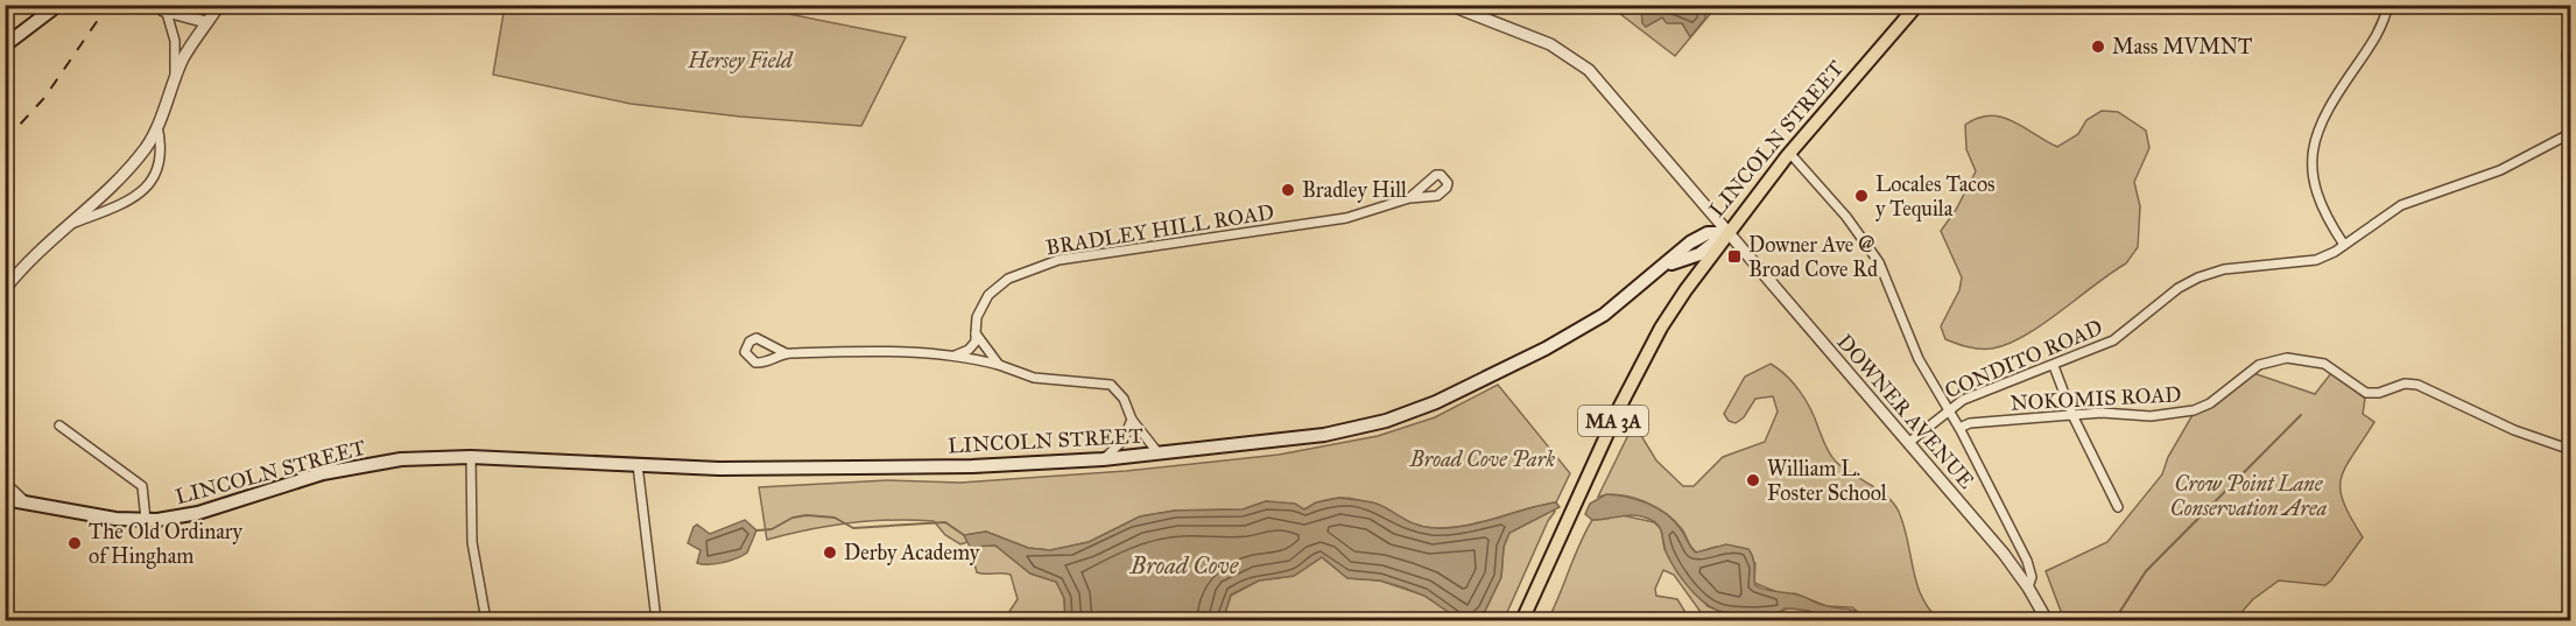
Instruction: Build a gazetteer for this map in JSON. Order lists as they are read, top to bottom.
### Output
{
  "streets": {
    "main road": ["LINCOLN STREET", "MA 3A"],
    "street": [
      "BRADLEY HILL ROAD",
      "CONDITO ROAD",
      "NOKOMIS ROAD",
      "DOWNER AVENUE"
    ]
  },
  "crossings": [
    ["LINCOLN STREET", "DOWNER AVENUE"],
    ["LINCOLN STREET", "MA 3A"],
    ["CONDITO ROAD", "DOWNER AVENUE"],
    ["DOWNER AVENUE", "MA 3A"]
  ],
  "water": ["Broad Cove"],
  "parks": ["Hersey Field", "Broad Cove Park", "Crow Point Lane Conservation Area"],
  "places": {
    "other": [
      "Mass MVMNT",
      "Bradley Hill",
      "Locales Tacos y Tequila",
      "William L. Foster School",
      "The Old Ordinary of Hingham",
      "Derby Academy"
    ],
    "transit": ["Downer Ave @ Broad Cove Rd"]
  }
}
